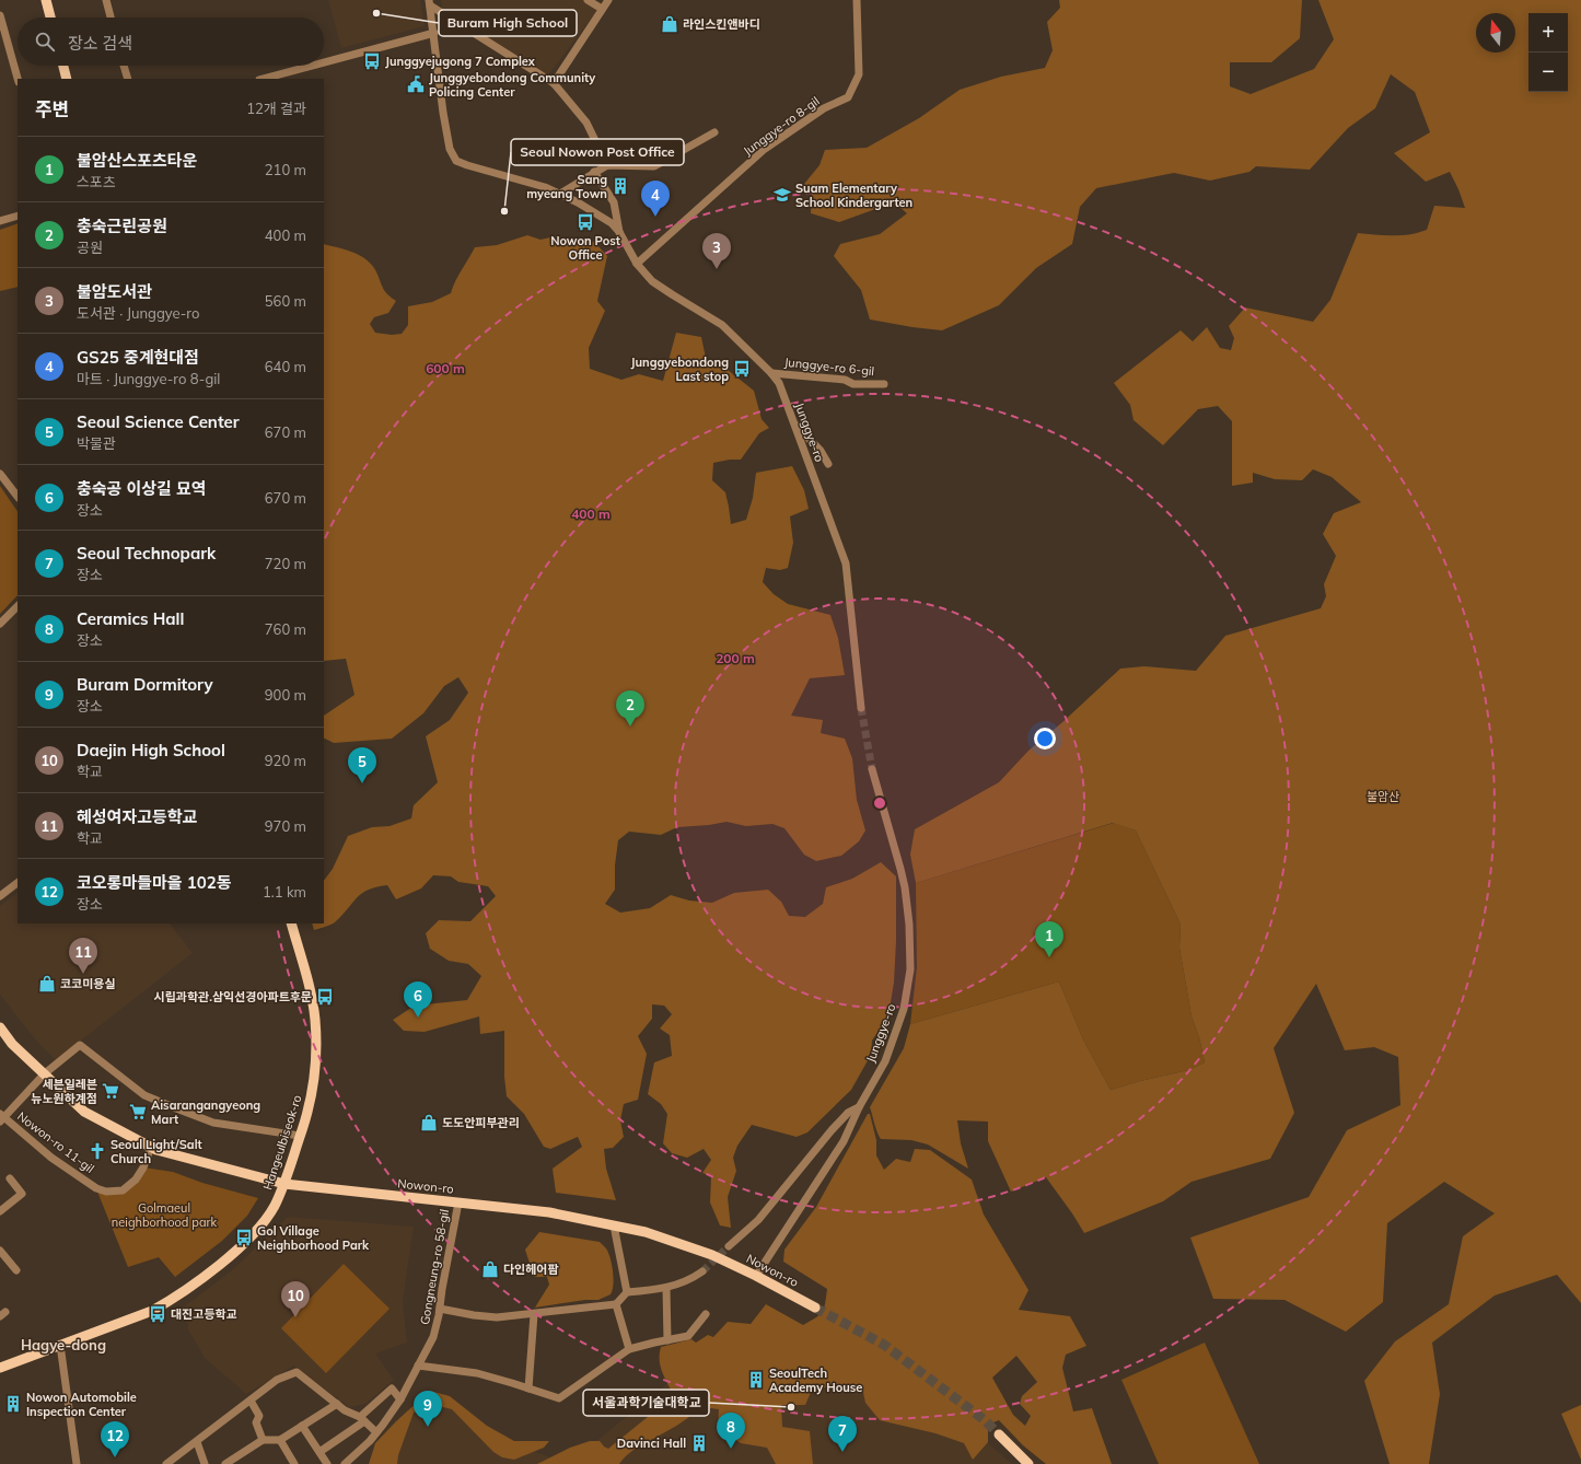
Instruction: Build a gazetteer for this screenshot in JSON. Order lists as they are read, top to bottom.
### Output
{
  "streets": {
    "main road": ["Hangeulbiseok-ro", "Nowon-ro"],
    "street": [
      "Junggye-ro 8-gil",
      "Junggye-ro 6-gil",
      "Junggye-ro",
      "Nowon-ro 11-gil",
      "Gongneung-ro 58-gil"
    ]
  },
  "crossings": [
    ["Junggye-ro 8-gil", "Junggye-ro"],
    ["Junggye-ro 6-gil", "Junggye-ro"],
    ["Junggye-ro", "Nowon-ro"],
    ["Nowon-ro 11-gil", "Nowon-ro"],
    ["Hangeulbiseok-ro", "Nowon-ro"],
    ["Nowon-ro", "Gongneung-ro 58-gil"]
  ],
  "districts": ["Hagye-dong"],
  "parks": ["불암산", "Golmaeul neighborhood park"],
  "places": {
    "other": ["Buram High School", "Seoul Nowon Post Office", "서울과학기술대학교"],
    "shop": [
      "라인스킨앤바디",
      "코코미용실",
      "도도안피부관리",
      "다인헤어팜"
    ],
    "bus stop": [
      "Junggyejugong 7 Complex",
      "Nowon Post Office",
      "Junggyebondong Last stop",
      "시립과학관.삼익선경아파트후문",
      "Gol Village Neighborhood Park",
      "대진고등학교"
    ],
    "public building": ["Junggyebondong Community Policing Center"],
    "building": [
      "Sang myeang Town",
      "SeoulTech Academy House",
      "Nowon Automobile Inspection Center",
      "Davinci Hall"
    ],
    "school or university": ["Suam Elementary School Kindergarten"],
    "supermarket": ["세븐일레븐 뉴노원하계점", "Aisarangangyeong Mart"],
    "church": ["Seoul Light/Salt Church"]
  },
  "north": "top",
  "page": {
    "map_buttons": ["+", "−"],
    "search": "장소 검색",
    "heading": ["주변", "12개 결과"],
    "list": [
      {
        "mark": "1",
        "name": "불암산스포츠타운",
        "note": "스포츠",
        "value": "210 m"
      },
      {
        "mark": "2",
        "name": "충숙근린공원",
        "note": "공원",
        "value": "400 m"
      },
      {
        "mark": "3",
        "name": "불암도서관",
        "note": "도서관 · Junggye-ro",
        "value": "560 m"
      },
      {
        "mark": "4",
        "name": "GS25 중계현대점",
        "note": "마트 · Junggye-ro 8-gil",
        "value": "640 m"
      },
      {
        "mark": "5",
        "name": "Seoul Science Center",
        "note": "박물관",
        "value": "670 m"
      },
      {
        "mark": "6",
        "name": "충숙공 이상길 묘역",
        "note": "장소",
        "value": "670 m"
      },
      {
        "mark": "7",
        "name": "Seoul Technopark",
        "note": "장소",
        "value": "720 m"
      },
      {
        "mark": "8",
        "name": "Ceramics Hall",
        "note": "장소",
        "value": "760 m"
      },
      {
        "mark": "9",
        "name": "Buram Dormitory",
        "note": "장소",
        "value": "900 m"
      },
      {
        "mark": "10",
        "name": "Daejin High School",
        "note": "학교",
        "value": "920 m"
      },
      {
        "mark": "11",
        "name": "혜성여자고등학교",
        "note": "학교",
        "value": "970 m"
      },
      {
        "mark": "12",
        "name": "코오롱마들마을 102동",
        "note": "장소",
        "value": "1.1 km"
      }
    ],
    "pins": [
      "4",
      "3",
      "2",
      "5",
      "1",
      "11",
      "6",
      "10",
      "9",
      "8",
      "7",
      "12"
    ]
  },
  "rings": ["600 m", "400 m", "200 m"]
}
